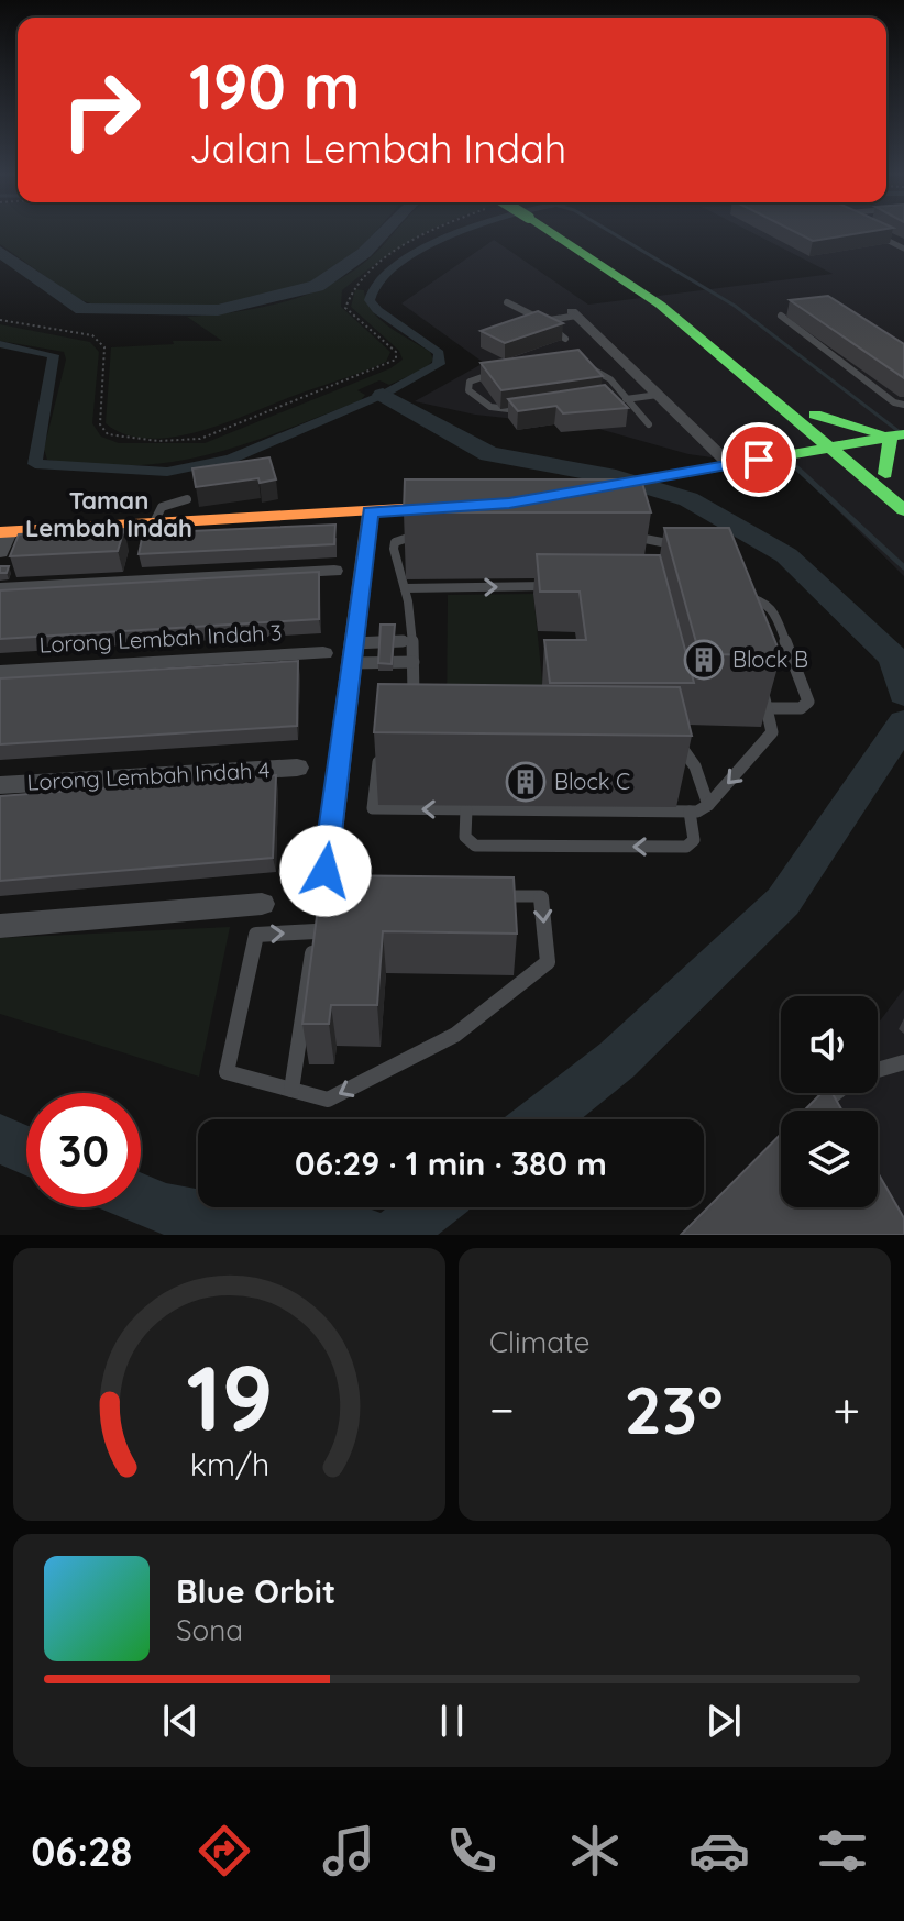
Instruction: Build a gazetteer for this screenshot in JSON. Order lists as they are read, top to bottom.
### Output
{
  "streets": {
    "street": ["Lorong Lembah Indah 3", "Lorong Lembah Indah 4"]
  },
  "districts": ["Taman Lembah Indah"],
  "places": {
    "building": ["Block B", "Block C"]
  },
  "page": {
    "turn": ["190 m", "Jalan Lembah Indah"],
    "limit": "30",
    "trip": "06:29 · 1 min · 380 m",
    "tile": "Climate",
    "heat": ["−", "23°", "+"],
    "song": ["Blue Orbit", "Sona"],
    "tabs": "06:28",
    "gauge": ["19", "km/h"]
  }
}
